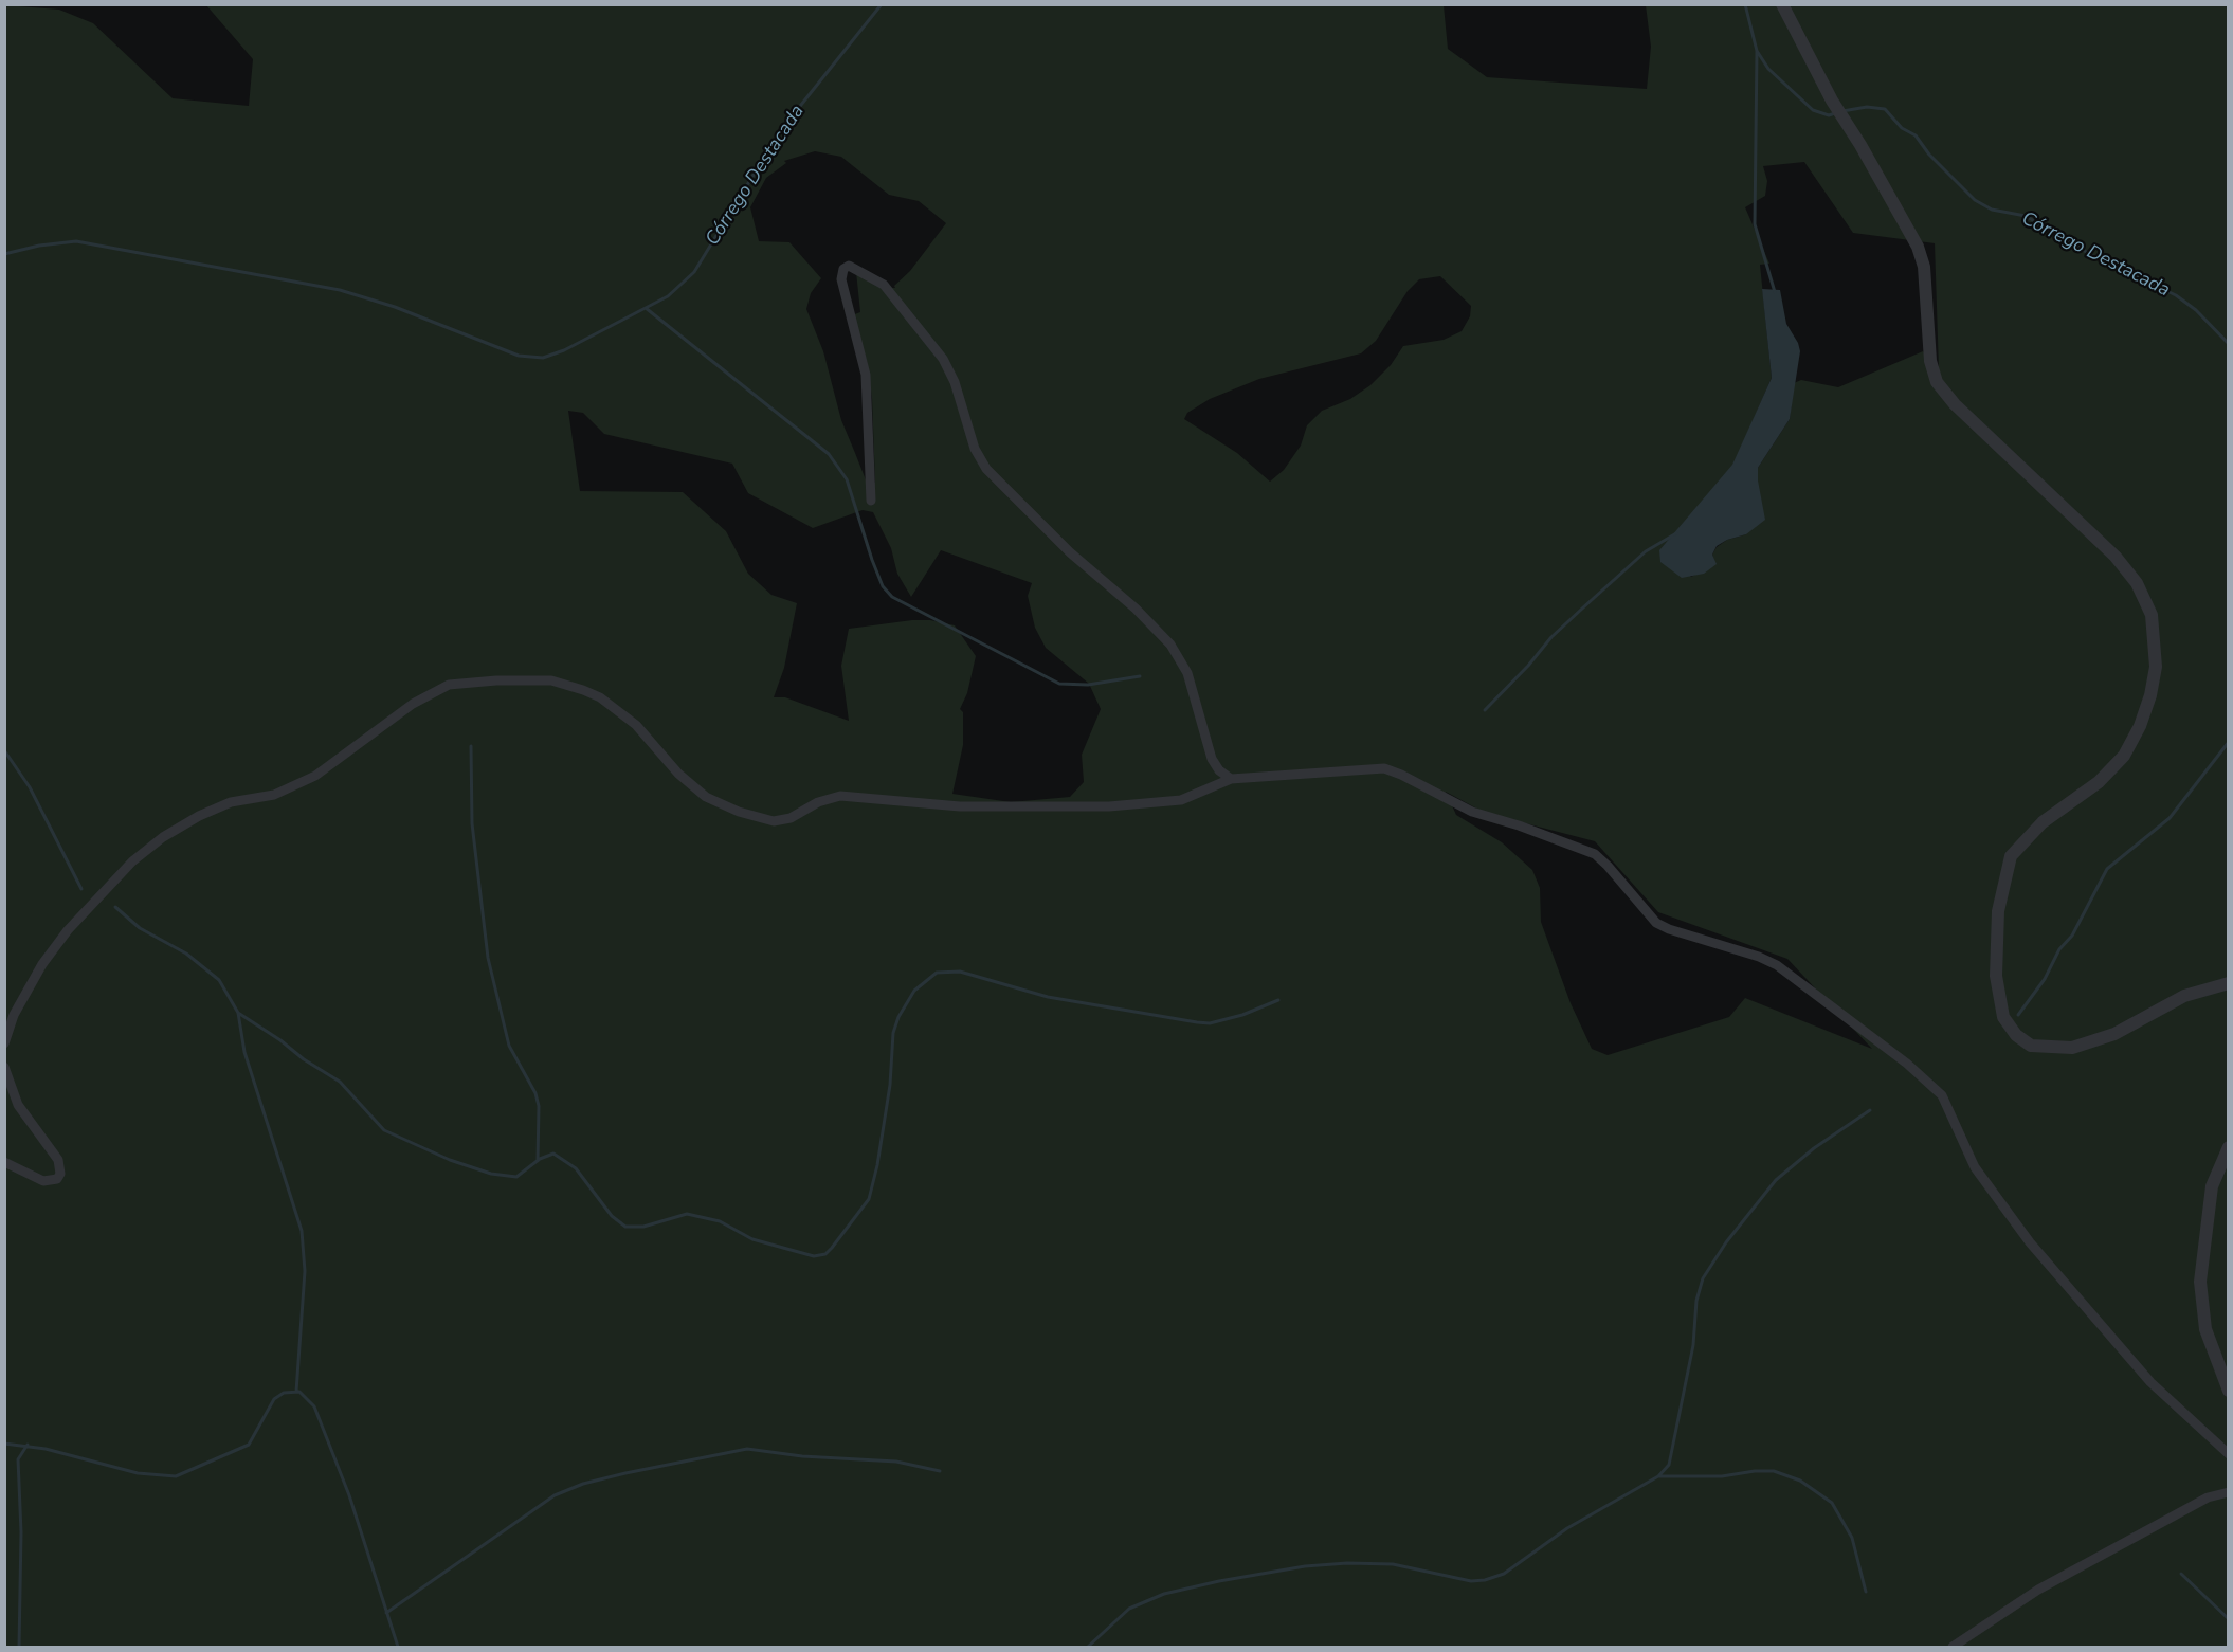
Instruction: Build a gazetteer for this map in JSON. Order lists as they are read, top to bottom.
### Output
{
  "water": ["Córrego Destacada"]
}
